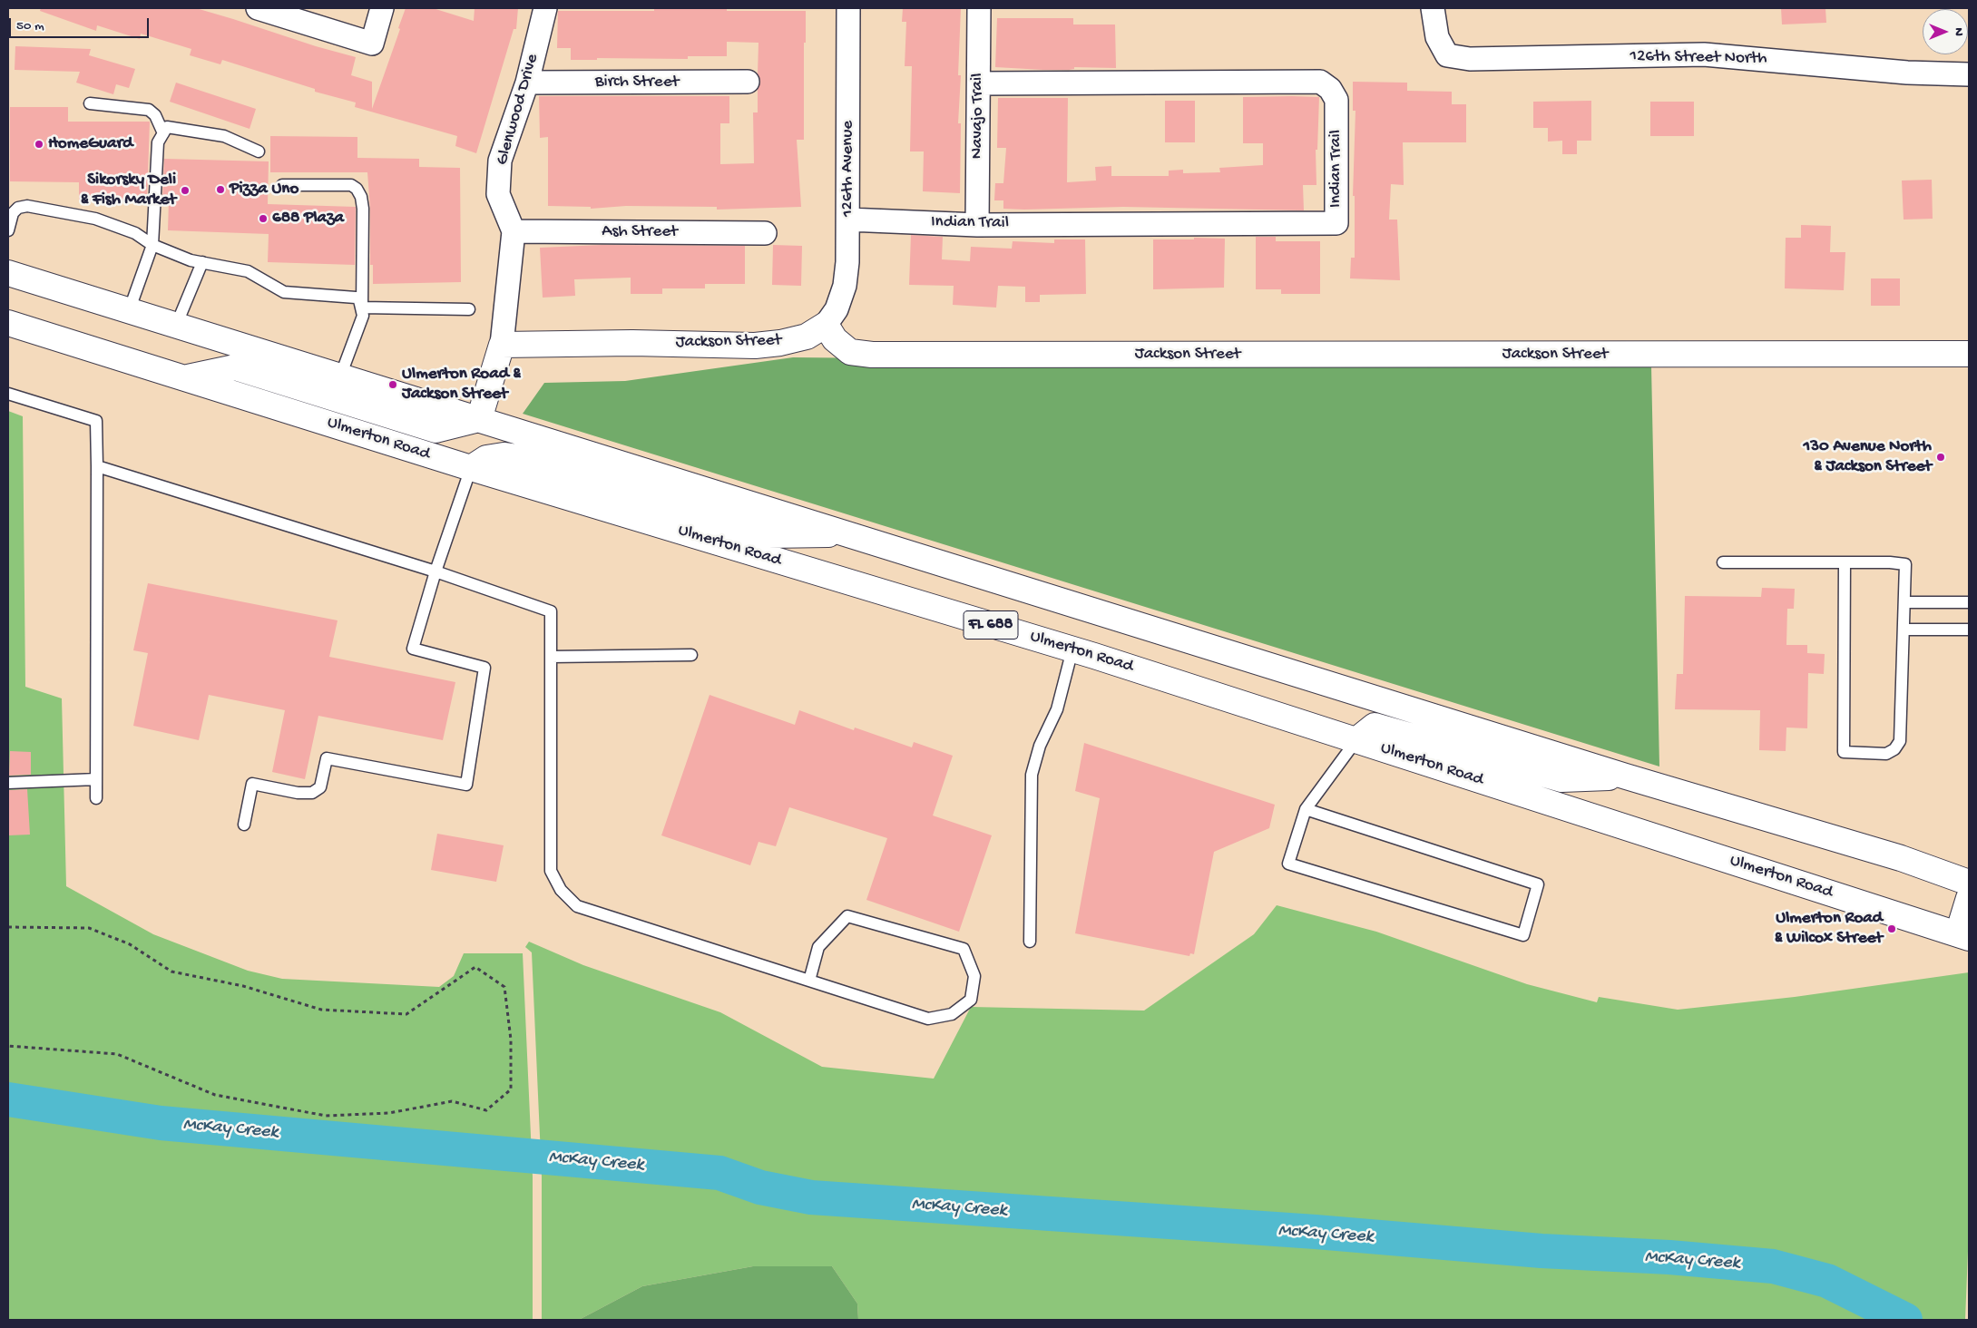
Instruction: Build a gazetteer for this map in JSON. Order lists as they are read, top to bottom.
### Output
{
  "streets": {
    "main road": ["Jackson Street", "Ulmerton Road", "FL 688"],
    "street": [
      "126th Street North",
      "Birch Street",
      "Glenwood Drive",
      "Navajo Trail",
      "126th Avenue",
      "Indian Trail",
      "Ash Street"
    ]
  },
  "crossings": [
    ["Birch Street", "Glenwood Drive"],
    ["Glenwood Drive", "Ash Street"],
    ["Glenwood Drive", "Jackson Street"],
    ["Navajo Trail", "Indian Trail"],
    ["126th Avenue", "Indian Trail"],
    ["126th Avenue", "Jackson Street"]
  ],
  "water": ["McKay Creek"],
  "places": [
    "HomeGuard",
    "Pizza Uno",
    "Sikorsky Deli & Fish Market",
    "688 Plaza",
    "Ulmerton Road & Jackson Street",
    "130 Avenue North & Jackson Street",
    "Ulmerton Road & Wilcox Street"
  ],
  "scale_bar": "50 m",
  "north": "right"
}
